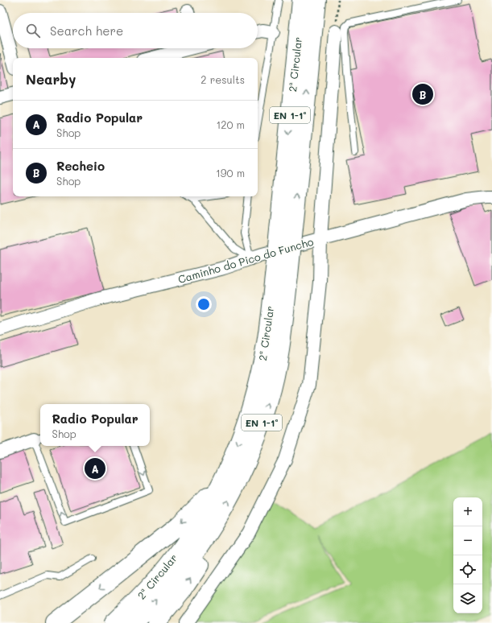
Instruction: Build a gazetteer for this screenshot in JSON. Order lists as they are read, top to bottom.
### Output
{
  "streets": {
    "highway": ["2ª Circular", "EN 1-1ª"],
    "street": ["Caminho do Pico do Funcho"]
  },
  "page": {
    "search": "Search here",
    "heading": ["Nearby", "2 results"],
    "pins": ["B", "A"],
    "list": [
      {
        "mark": "A",
        "name": "Radio Popular",
        "note": "Shop",
        "value": "120 m"
      },
      {
        "mark": "B",
        "name": "Recheio",
        "note": "Shop",
        "value": "190 m"
      }
    ],
    "popup": ["Radio Popular", "Shop"],
    "map_buttons": ["+", "−"]
  }
}
